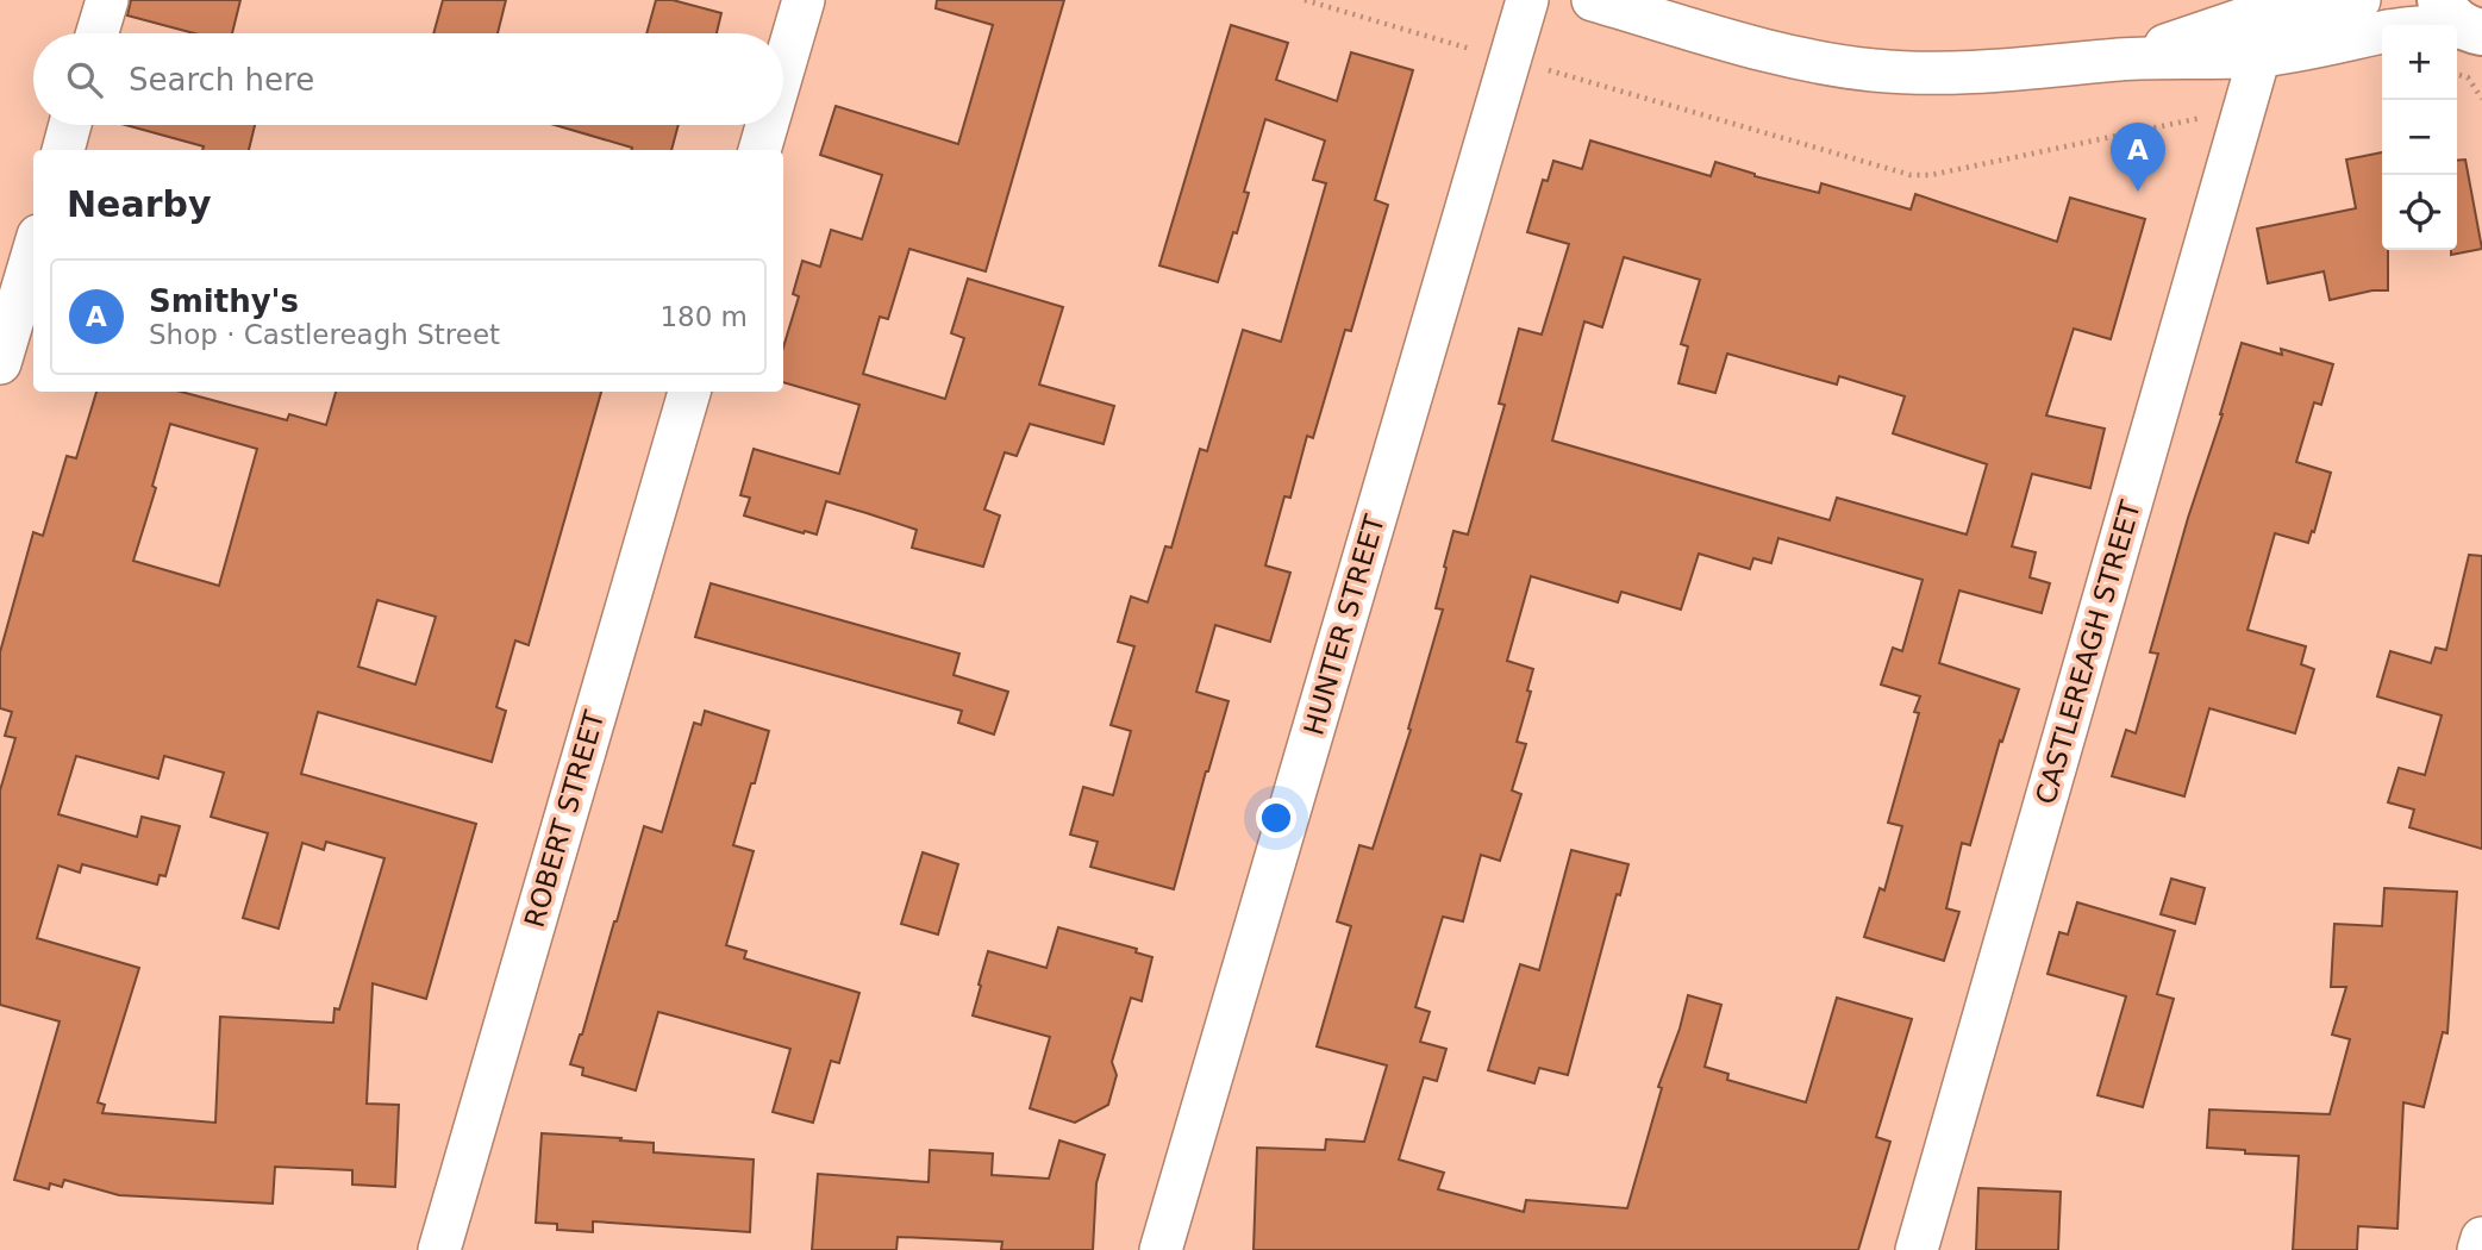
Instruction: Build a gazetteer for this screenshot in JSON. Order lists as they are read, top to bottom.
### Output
{
  "streets": {
    "street": ["HUNTER STREET", "CASTLEREAGH STREET", "ROBERT STREET"]
  },
  "page": {
    "map_buttons": ["+", "−"],
    "search": "Search here",
    "pins": "A",
    "heading": "Nearby",
    "list": [
      {
        "mark": "A",
        "name": "Smithy's",
        "note": "Shop · Castlereagh Street",
        "value": "180 m"
      }
    ]
  }
}
